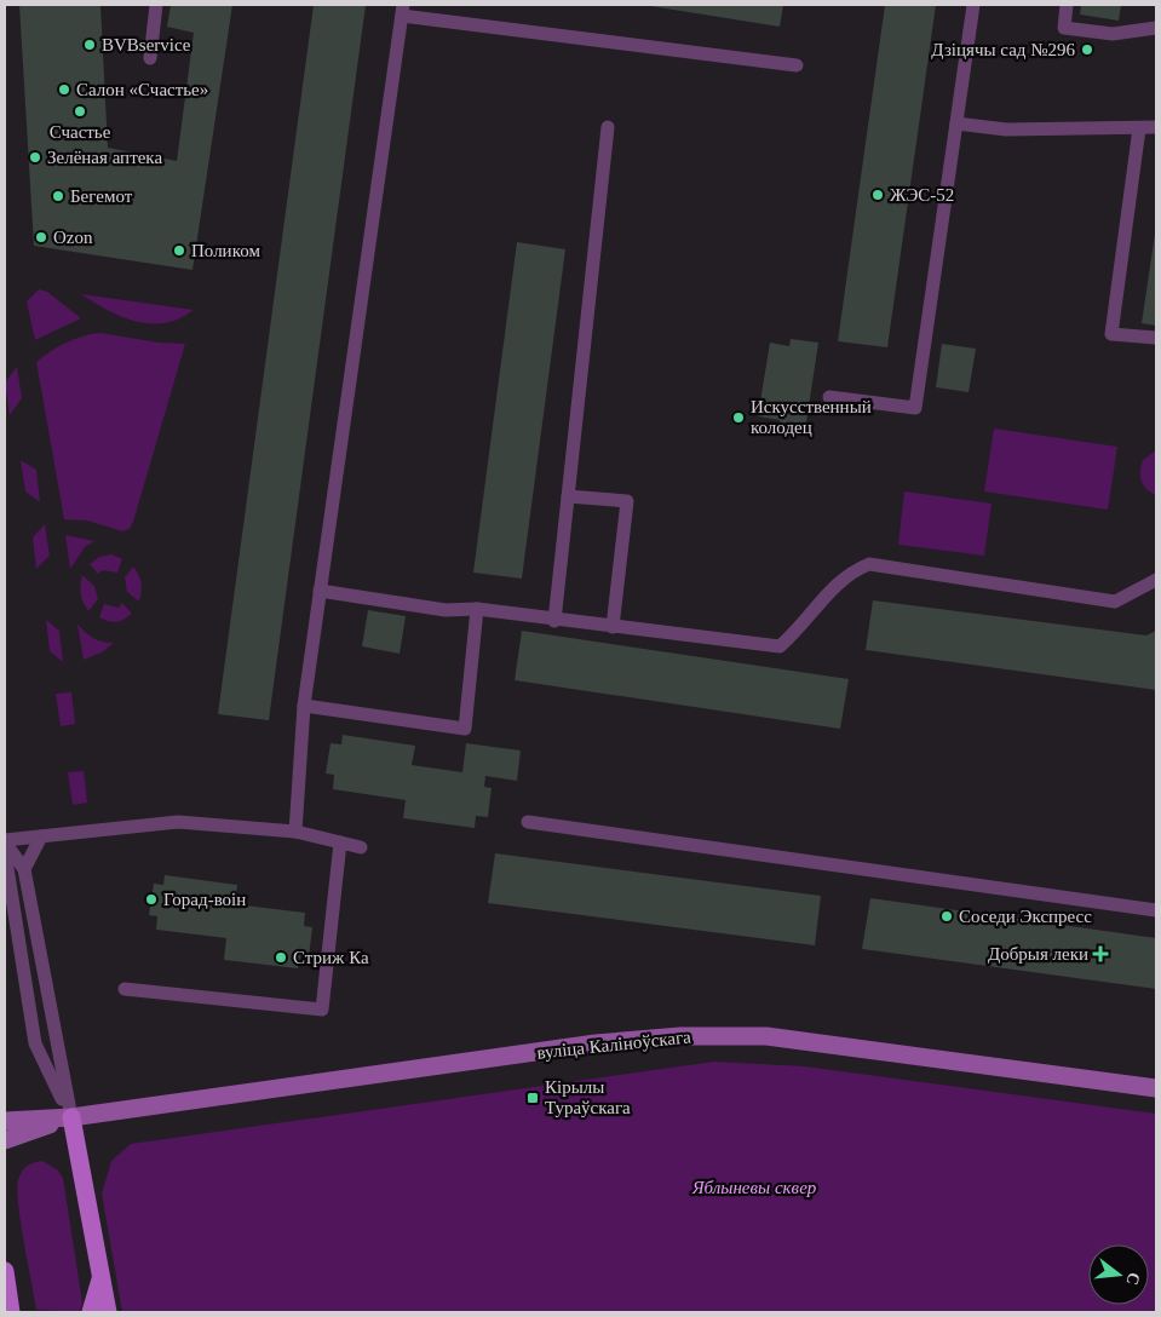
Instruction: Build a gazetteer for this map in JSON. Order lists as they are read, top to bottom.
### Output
{
  "streets": {
    "main road": ["вуліца Каліноўскага"]
  },
  "parks": ["Яблыневы сквер"],
  "places": {
    "other": [
      "BVBservice",
      "Дзіцячы сад №296",
      "Салон «Счастье»",
      "Счастье",
      "Зелёная аптека",
      "ЖЭС-52",
      "Бегемот",
      "Ozon",
      "Поликом",
      "Искусственный колодец",
      "Горад-воін",
      "Соседи Экспресс",
      "Стриж Ка"
    ],
    "health": ["Добрыя леки"],
    "transit": ["Кірылы Тураўскага"]
  },
  "north": "right"
}
